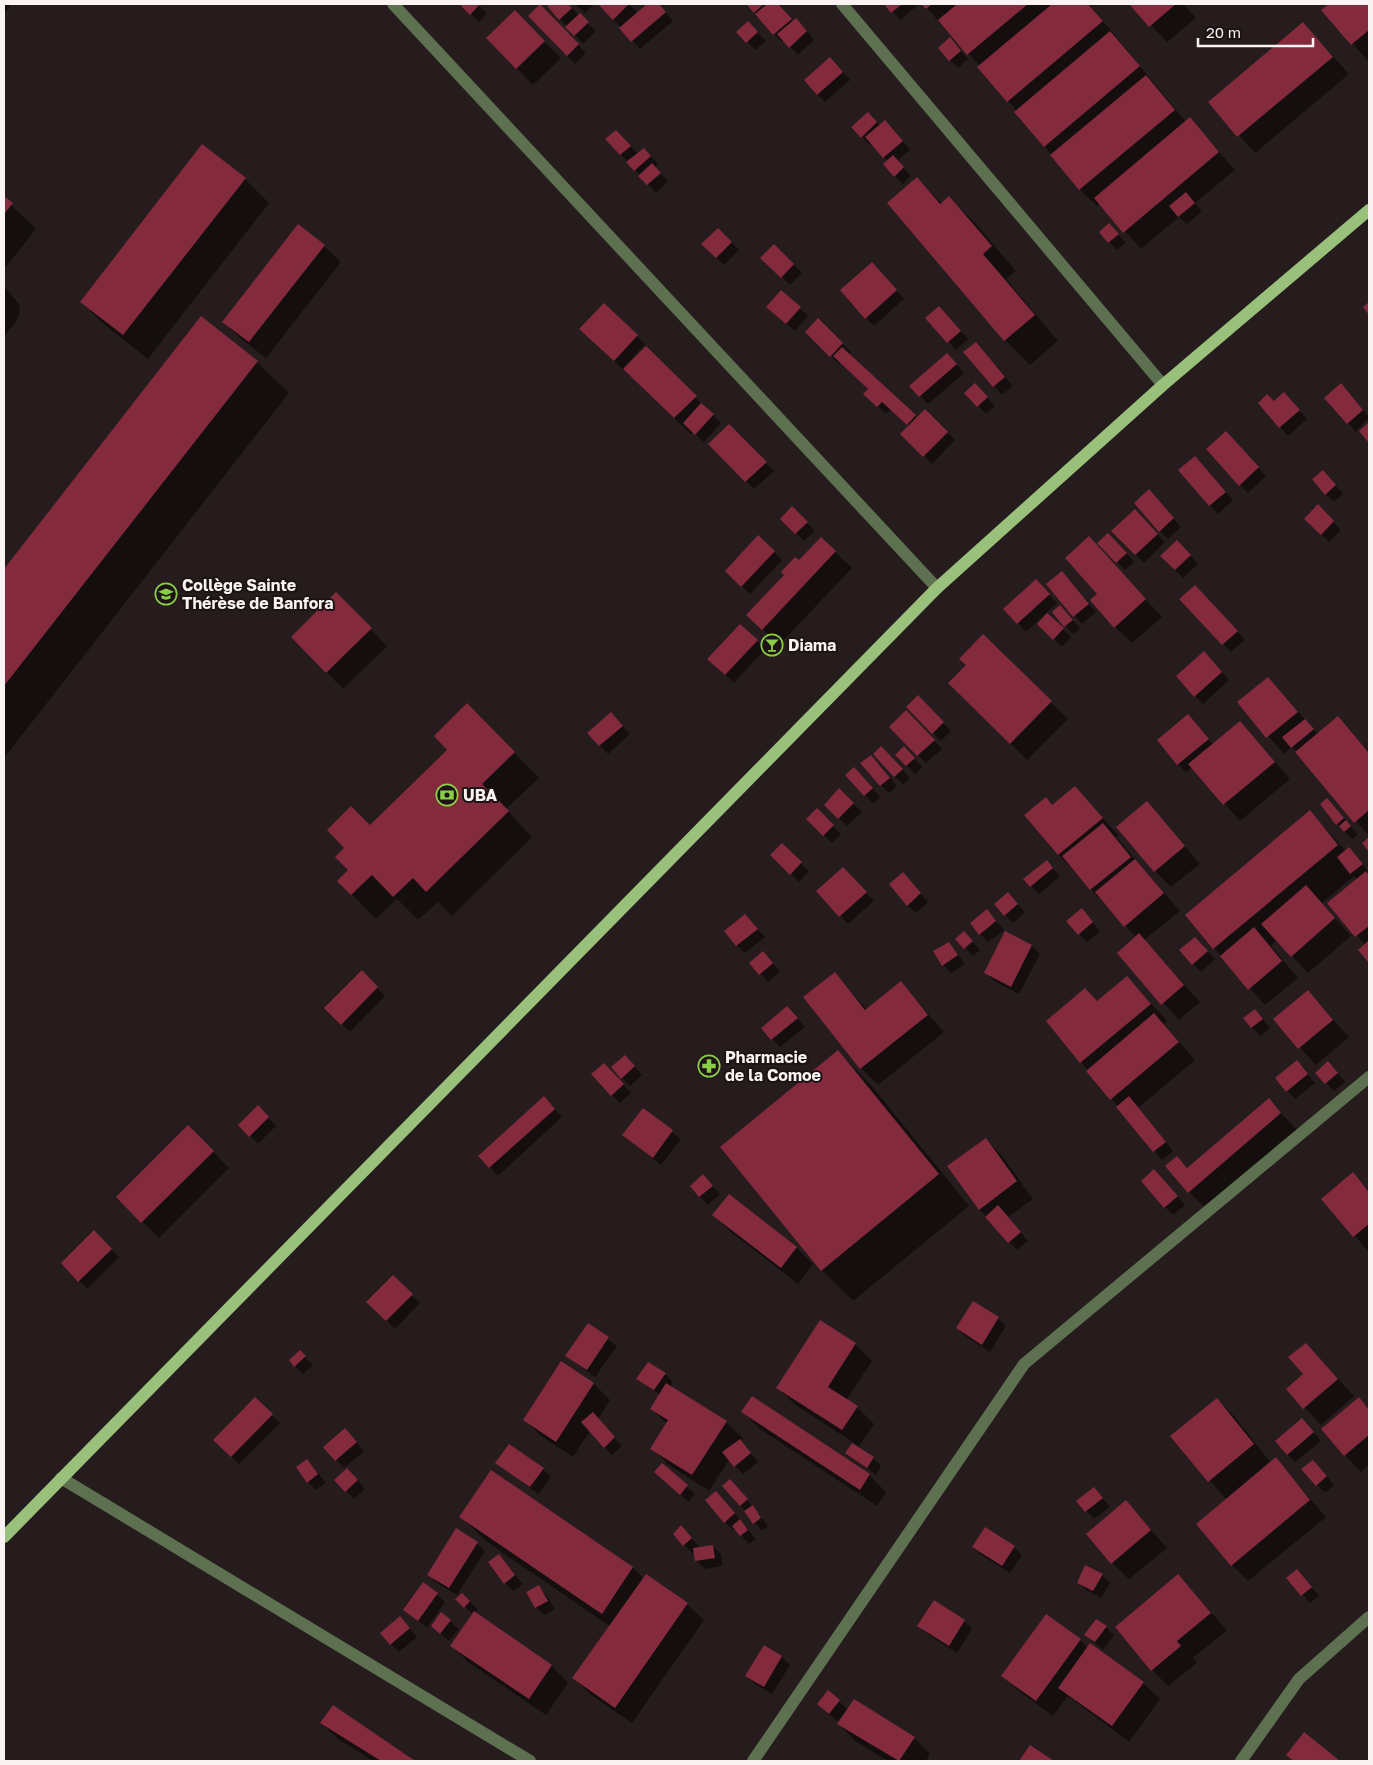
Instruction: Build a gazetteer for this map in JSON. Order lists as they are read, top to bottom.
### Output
{
  "places": {
    "school or university": ["Collège Sainte Thérèse de Banfora"],
    "bar": ["Diama"],
    "bank": ["UBA"],
    "pharmacy": ["Pharmacie de la Comoe"]
  },
  "scale_bar": "20 m"
}
